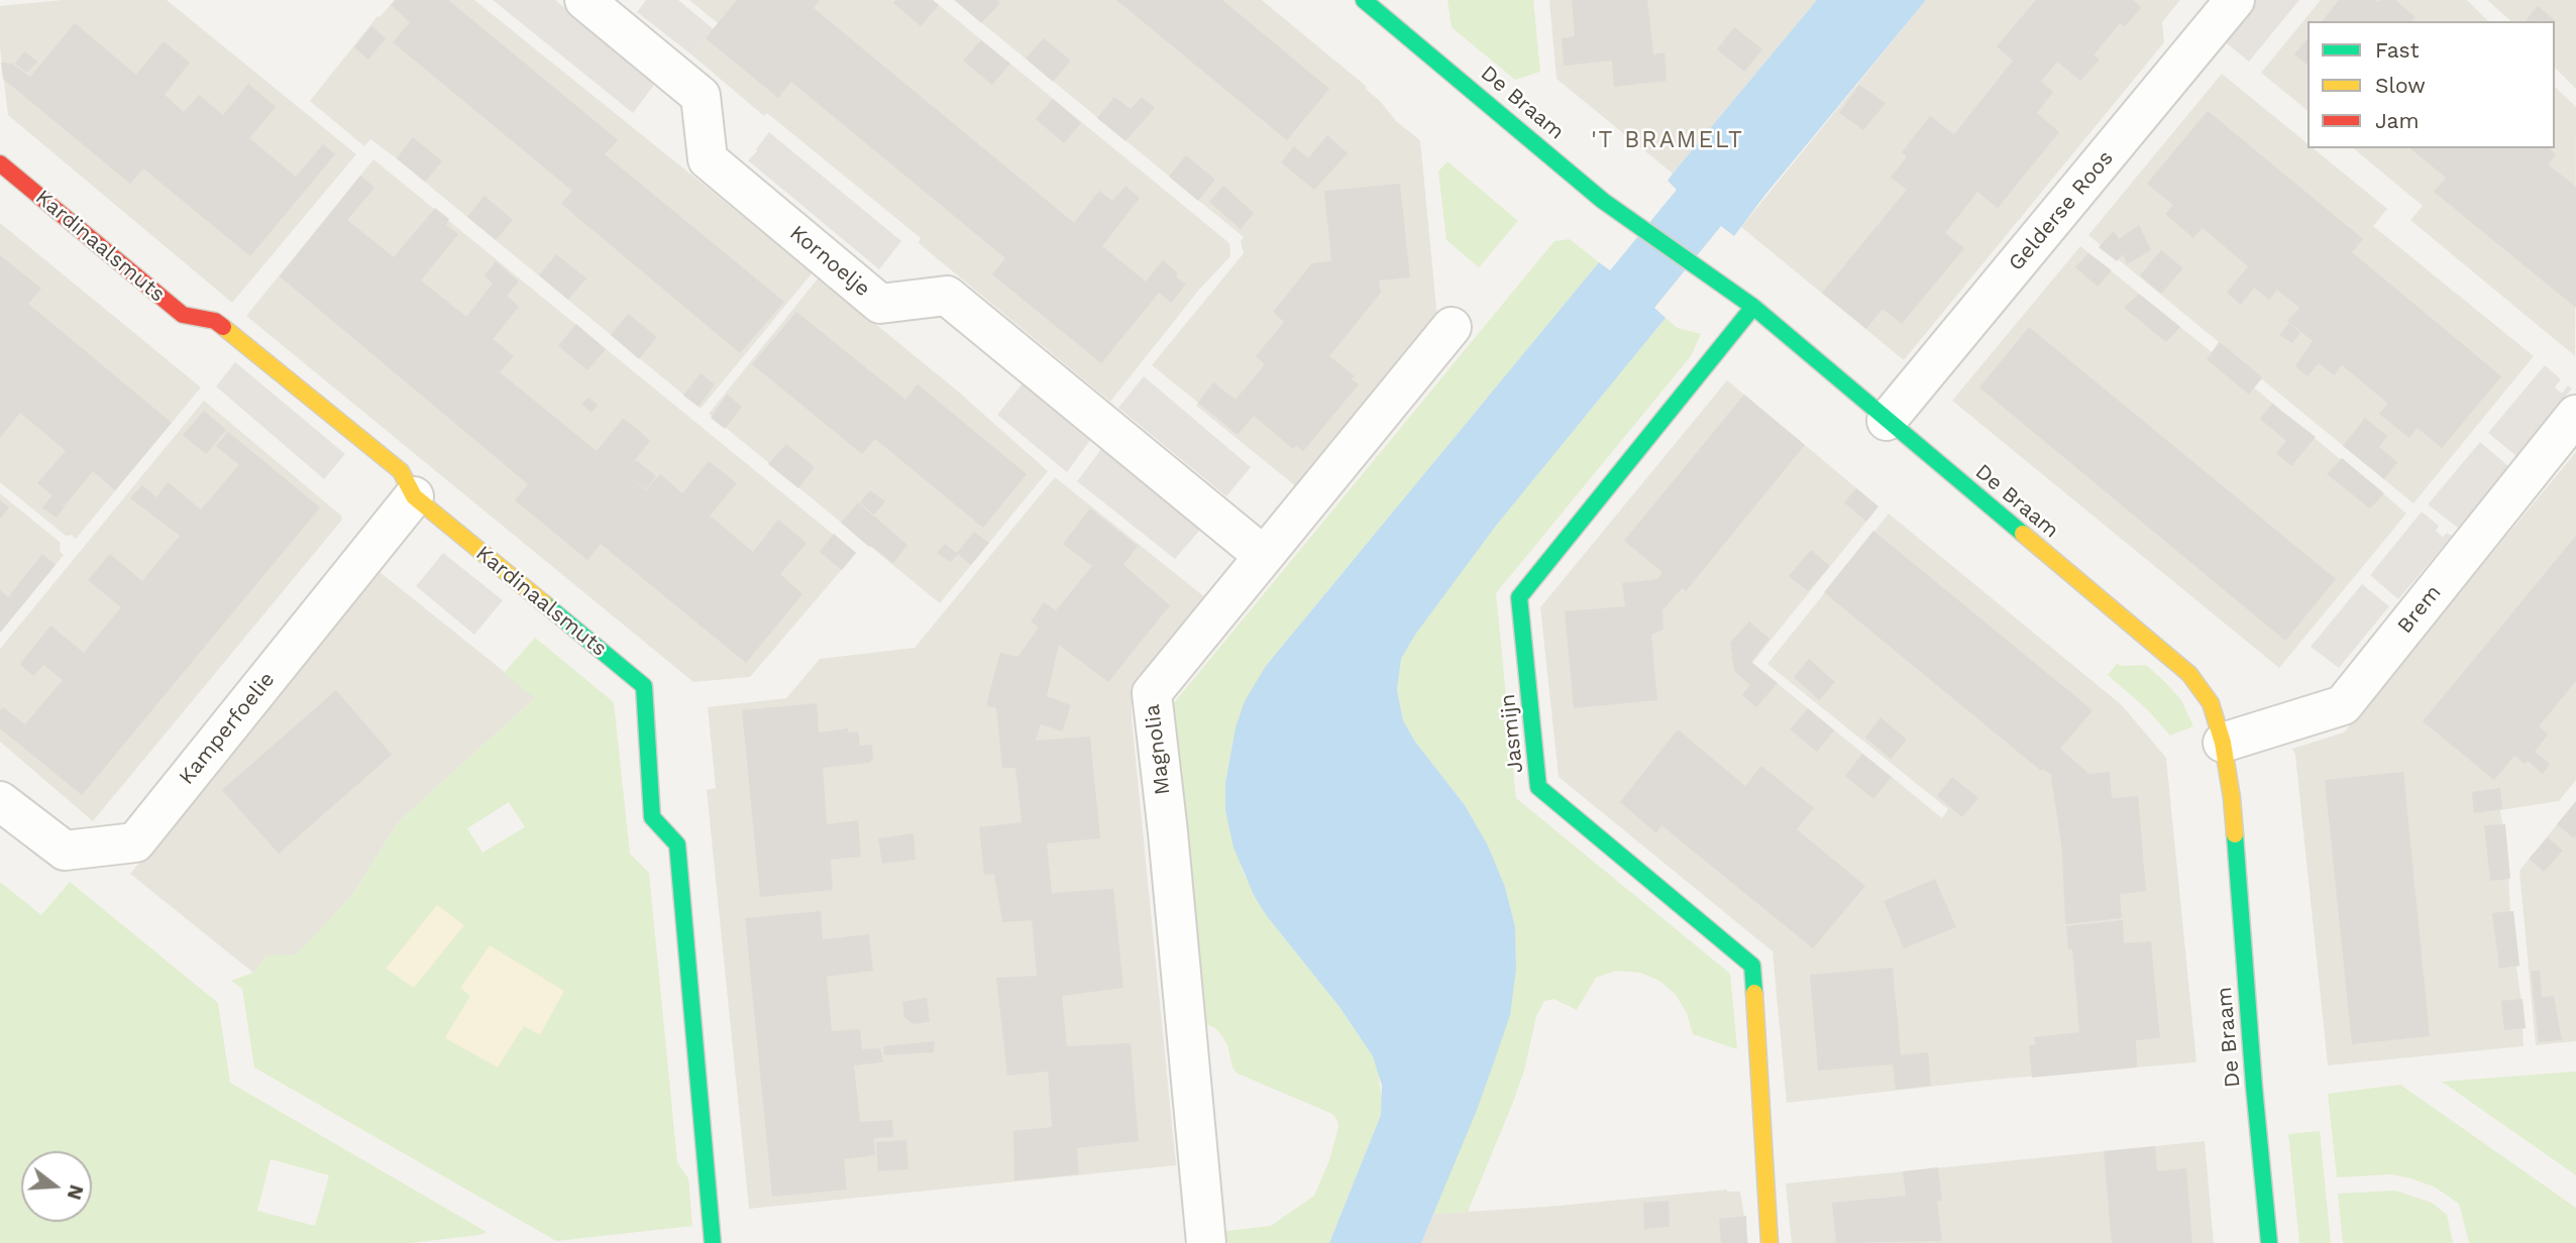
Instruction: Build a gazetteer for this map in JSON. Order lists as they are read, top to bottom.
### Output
{
  "streets": {
    "street": [
      "De Braam",
      "Gelderse Roos",
      "Kardinaalsmuts",
      "Kornoelje",
      "Brem",
      "Kamperfoelie",
      "Jasmijn",
      "Magnolia"
    ]
  },
  "crossings": [
    ["De Braam", "Gelderse Roos"],
    ["De Braam", "Brem"],
    ["De Braam", "Jasmijn"],
    ["Kardinaalsmuts", "Kamperfoelie"],
    ["Kornoelje", "Magnolia"]
  ],
  "districts": ["'T BRAMELT"],
  "legend": ["Fast", "Slow", "Jam"],
  "north": "right"
}
